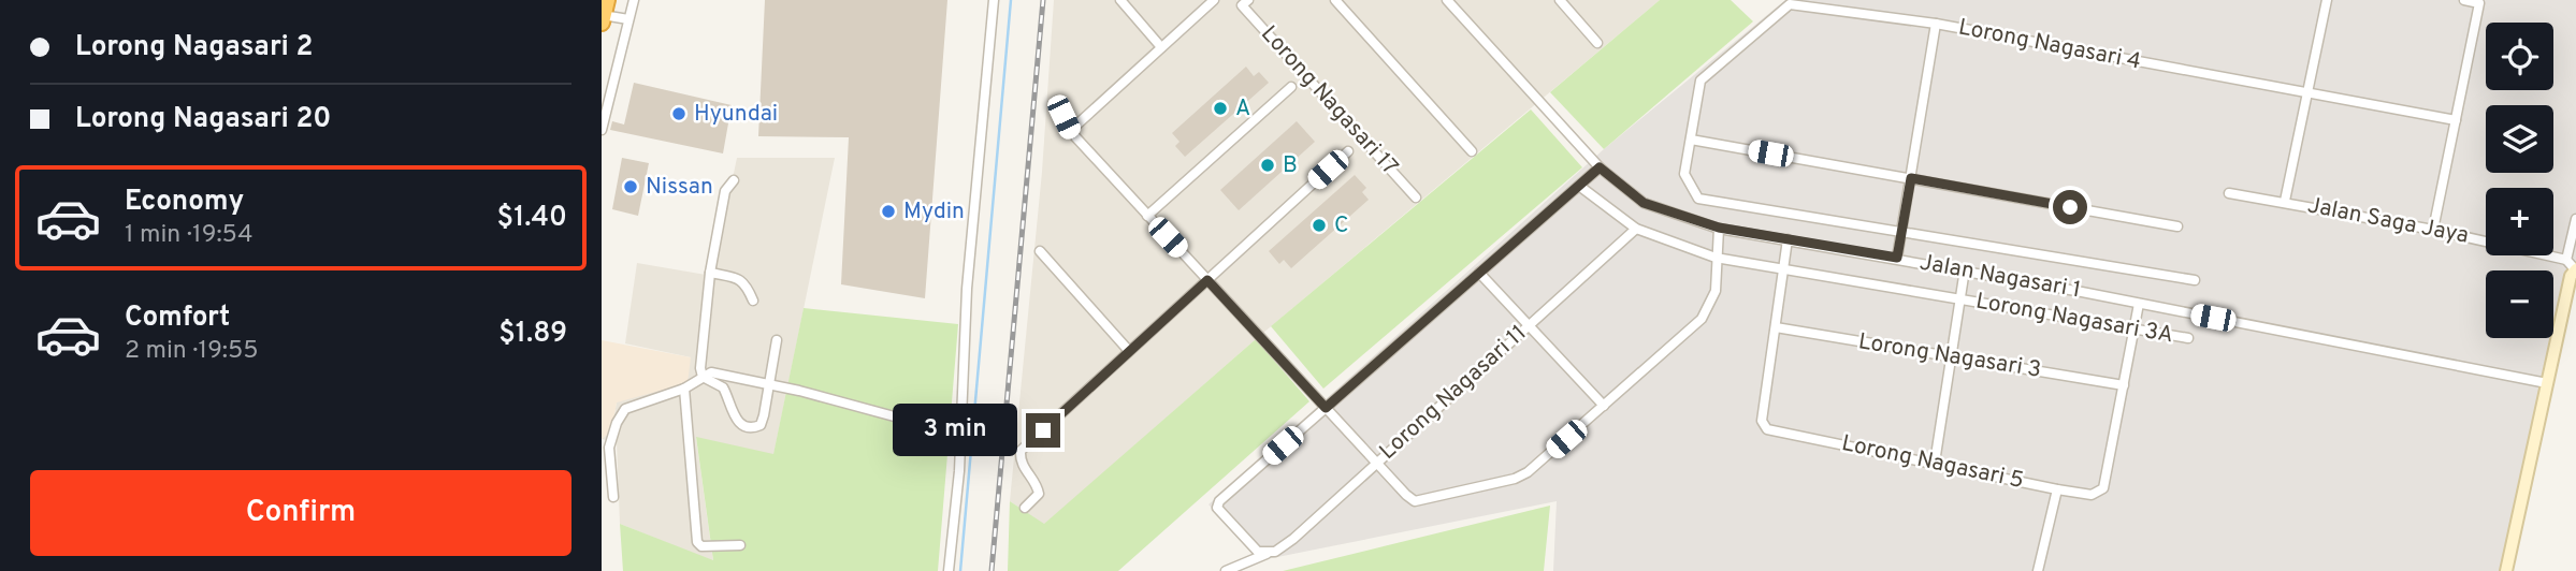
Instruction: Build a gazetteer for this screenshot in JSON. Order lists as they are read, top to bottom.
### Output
{
  "streets": {
    "street": [
      "Lorong Nagasari 4",
      "Lorong Nagasari 17",
      "Jalan Saga Jaya",
      "Jalan Nagasari 1",
      "Lorong Nagasari 3A",
      "Lorong Nagasari 3",
      "Lorong Nagasari 11",
      "Lorong Nagasari 5"
    ]
  },
  "crossings": [
    ["Jalan Nagasari 1", "Lorong Nagasari 3A"],
    ["Jalan Nagasari 1", "Lorong Nagasari 11"],
    ["Lorong Nagasari 3", "Lorong Nagasari 5"]
  ],
  "places": [
    "A",
    "Hyundai",
    "B",
    "Nissan",
    "Mydin",
    "C"
  ],
  "page": {
    "banner": ["Lorong Nagasari 2", "Lorong Nagasari 20"],
    "map_buttons": ["+", "−"],
    "list": [
      {
        "name": "Economy",
        "note": "1 min · 19:54",
        "value": "$1.40"
      },
      {
        "name": "Comfort",
        "note": "2 min · 19:55",
        "value": "$1.89"
      }
    ],
    "bubble": "3 min",
    "buttons": "Confirm"
  }
}
